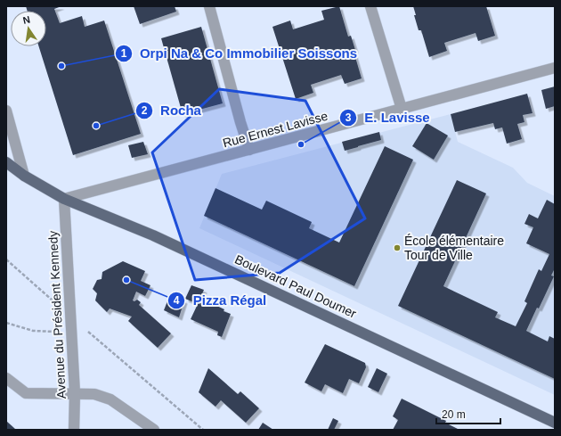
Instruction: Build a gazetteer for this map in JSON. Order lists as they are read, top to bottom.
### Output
{
  "streets": {
    "main road": ["Boulevard Paul Doumer"],
    "street": ["Rue Ernest Lavisse", "Avenue du Président Kennedy"]
  },
  "crossings": [
    ["Rue Ernest Lavisse", "Boulevard Paul Doumer"],
    ["Rue Ernest Lavisse", "Avenue du Président Kennedy"],
    ["Boulevard Paul Doumer", "Avenue du Président Kennedy"]
  ],
  "places": [
    "Orpi Na & Co Immobilier Soissons",
    "Rocha",
    "E. Lavisse",
    "École élémentaire Tour de Ville",
    "Pizza Régal"
  ],
  "scale_bar": "20 m",
  "north": "top"
}
